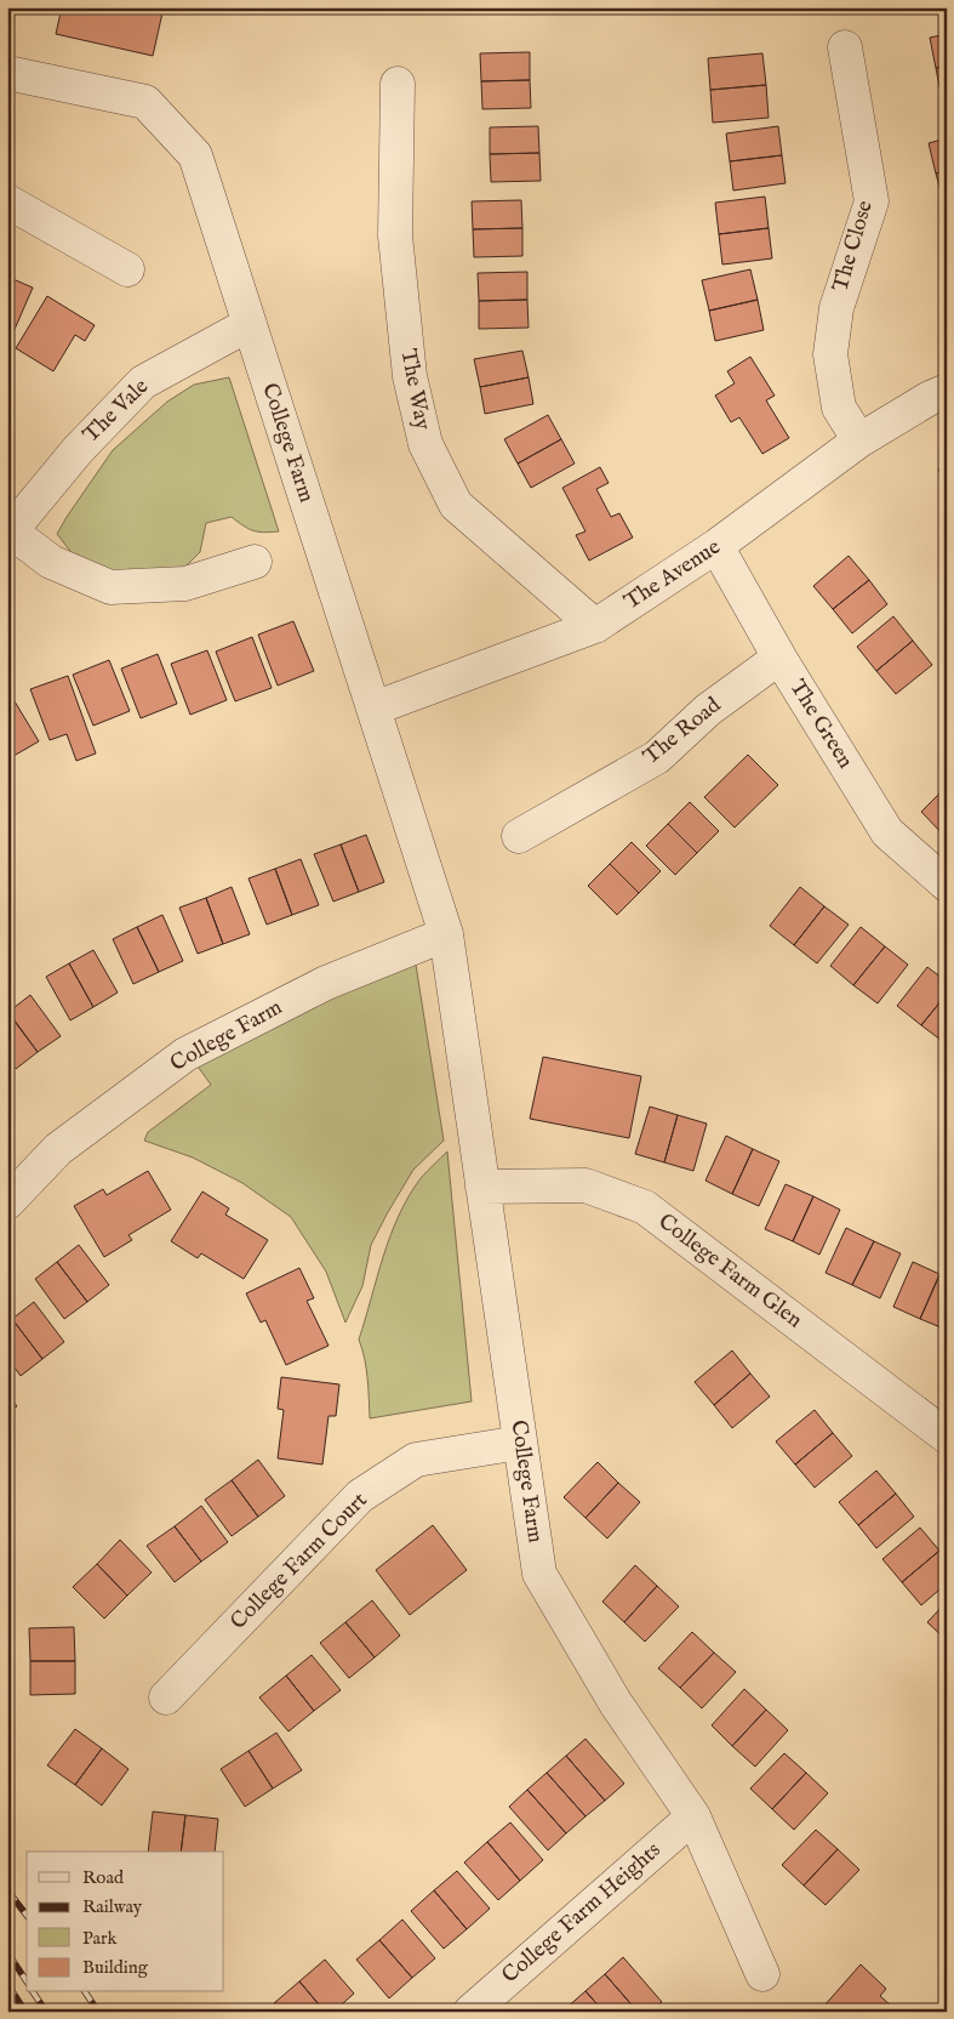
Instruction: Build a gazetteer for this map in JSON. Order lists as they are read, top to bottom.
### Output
{
  "streets": {
    "street": [
      "The Close",
      "The Way",
      "The Vale",
      "College Farm",
      "The Avenue",
      "The Green",
      "The Road",
      "College Farm Glen",
      "College Farm Court",
      "College Farm Heights"
    ]
  },
  "crossings": [
    ["The Close", "The Avenue"],
    ["The Way", "The Avenue"],
    ["The Vale", "College Farm"],
    ["College Farm", "The Avenue"],
    ["College Farm", "College Farm Glen"],
    ["College Farm", "College Farm Court"],
    ["College Farm", "College Farm Heights"],
    ["The Avenue", "The Green"],
    ["The Green", "The Road"]
  ],
  "legend": [
    "Road",
    "Railway",
    "Park",
    "Building"
  ]
}
